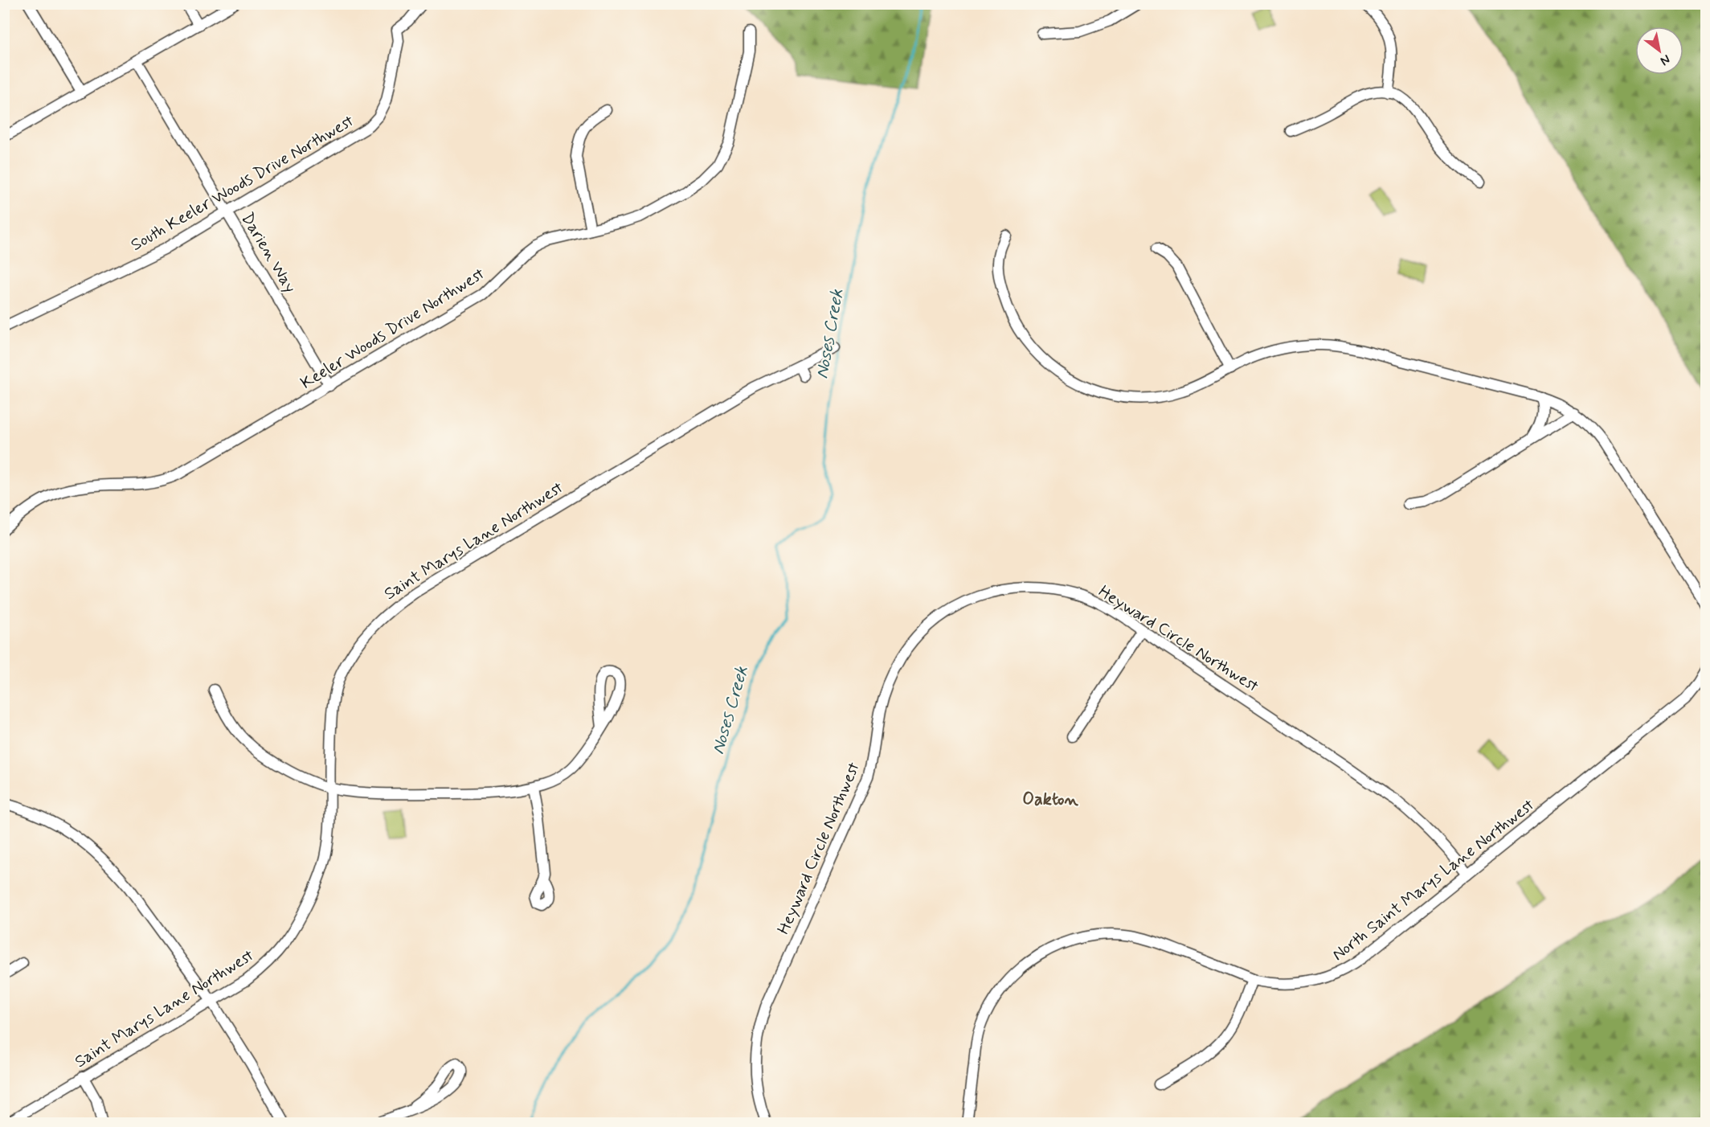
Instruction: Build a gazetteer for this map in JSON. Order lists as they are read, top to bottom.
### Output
{
  "streets": {
    "street": [
      "South Keeler Woods Drive Northwest",
      "Darien Way",
      "Keeler Woods Drive Northwest",
      "Saint Marys Lane Northwest",
      "Heyward Circle Northwest",
      "North Saint Marys Lane Northwest"
    ]
  },
  "crossings": [
    ["South Keeler Woods Drive Northwest", "Darien Way"],
    ["Darien Way", "Keeler Woods Drive Northwest"],
    ["Heyward Circle Northwest", "North Saint Marys Lane Northwest"]
  ],
  "districts": ["Oakton"],
  "water": ["Noses Creek"],
  "north": "bottom right"
}
